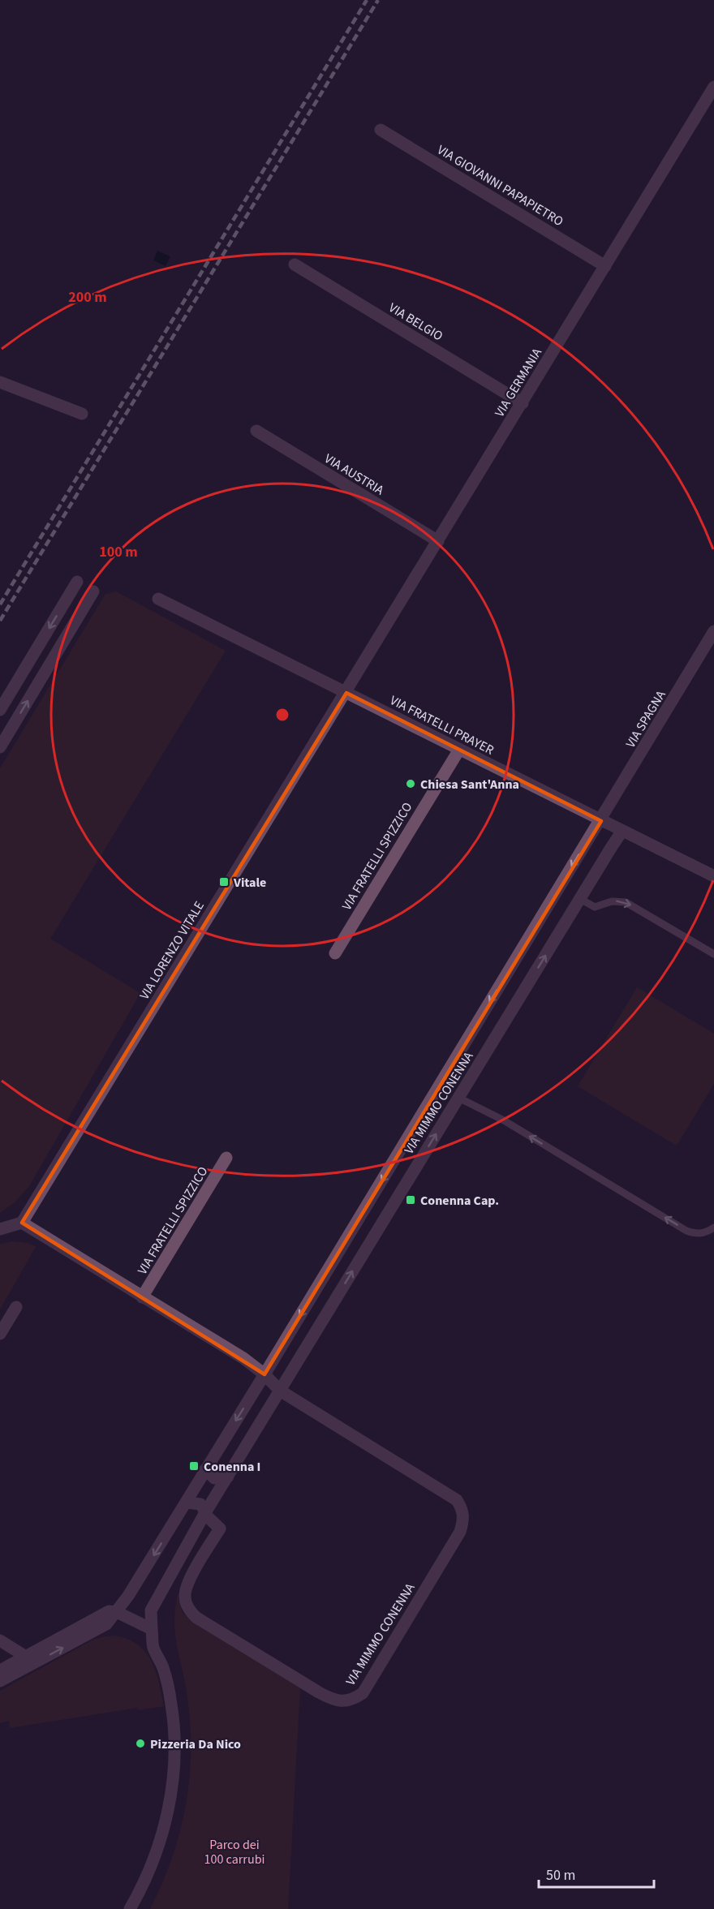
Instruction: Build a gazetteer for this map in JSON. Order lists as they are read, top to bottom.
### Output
{
  "streets": {
    "street": [
      "VIA GIOVANNI PAPAPIETRO",
      "VIA BELGIO",
      "VIA GERMANIA",
      "VIA AUSTRIA",
      "VIA SPAGNA",
      "VIA FRATELLI PRAYER",
      "VIA FRATELLI SPIZZICO",
      "VIA LORENZO VITALE",
      "VIA MIMMO CONENNA"
    ]
  },
  "crossings": [
    ["VIA GIOVANNI PAPAPIETRO", "VIA GERMANIA"],
    ["VIA BELGIO", "VIA GERMANIA"],
    ["VIA GERMANIA", "VIA AUSTRIA"],
    ["VIA GERMANIA", "VIA FRATELLI PRAYER"],
    ["VIA GERMANIA", "VIA LORENZO VITALE"],
    ["VIA SPAGNA", "VIA FRATELLI PRAYER"],
    ["VIA SPAGNA", "VIA MIMMO CONENNA"],
    ["VIA FRATELLI PRAYER", "VIA FRATELLI SPIZZICO"],
    ["VIA FRATELLI PRAYER", "VIA LORENZO VITALE"],
    ["VIA FRATELLI PRAYER", "VIA MIMMO CONENNA"]
  ],
  "parks": ["Parco dei 100 carrubi"],
  "places": {
    "other": ["Chiesa Sant'Anna", "Pizzeria Da Nico"],
    "transit": ["Vitale", "Conenna Cap.", "Conenna I"]
  },
  "scale_bar": "50 m",
  "rings": ["200 m", "100 m"]
}
